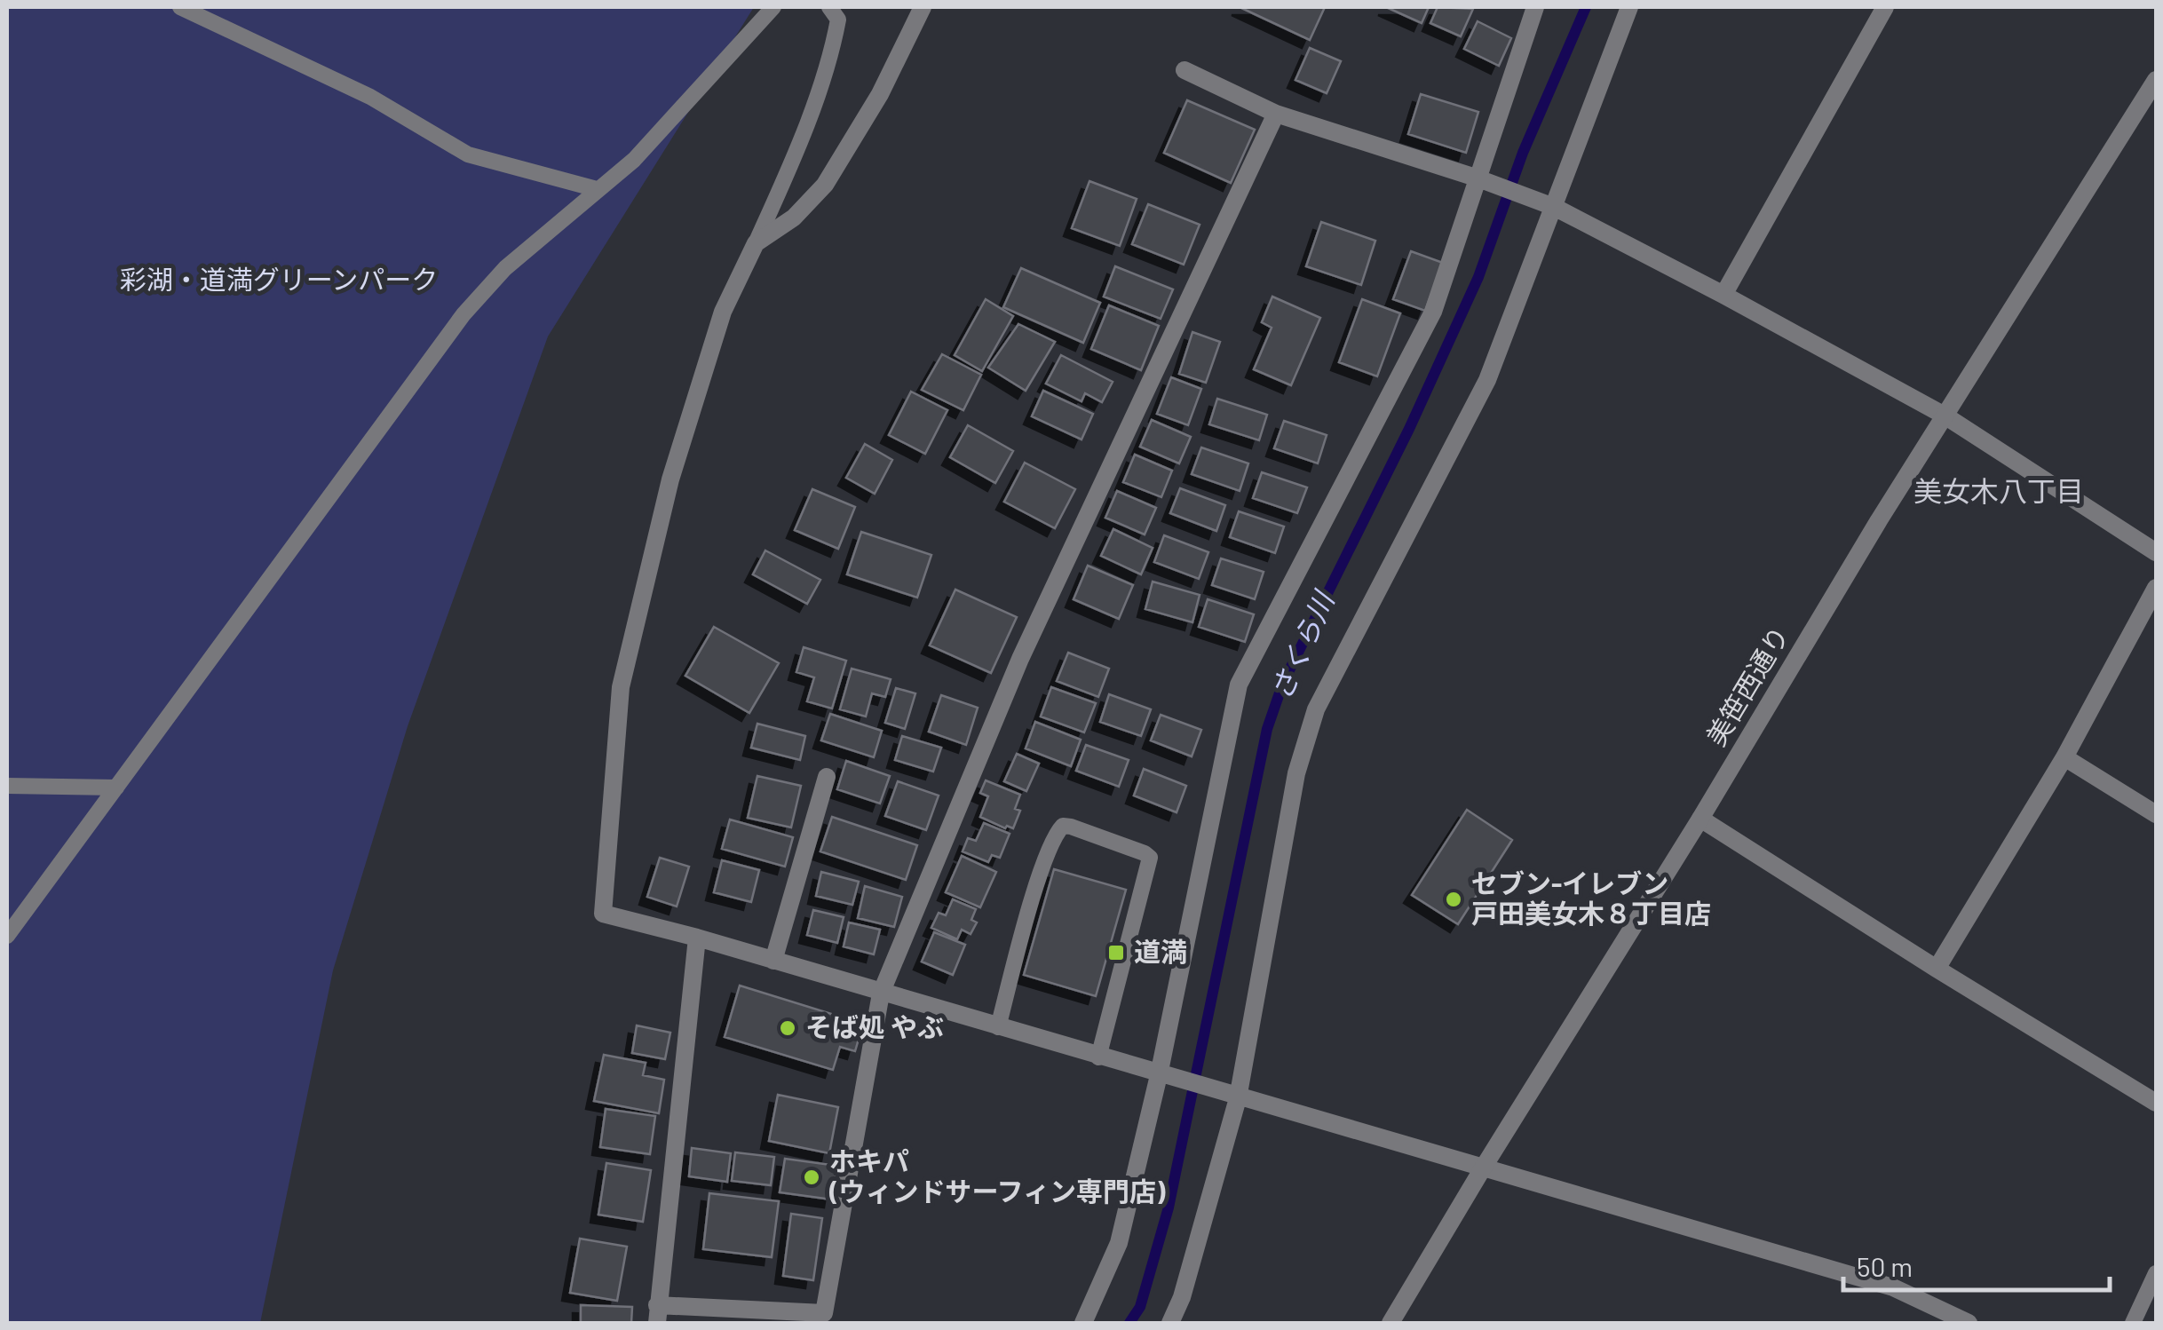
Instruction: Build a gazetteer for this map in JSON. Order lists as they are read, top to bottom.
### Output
{
  "streets": {
    "street": ["美笹西通り"]
  },
  "districts": ["美女木八丁目"],
  "water": ["さくら川"],
  "parks": ["彩湖・道満グリーンパーク"],
  "places": {
    "other": ["セブン-イレブン 戸田美女木８丁目店", "そば処 やぶ", "ホキパ (ウィンドサーフィン専門店)"],
    "transit": ["道満"]
  },
  "scale_bar": "50 m"
}
